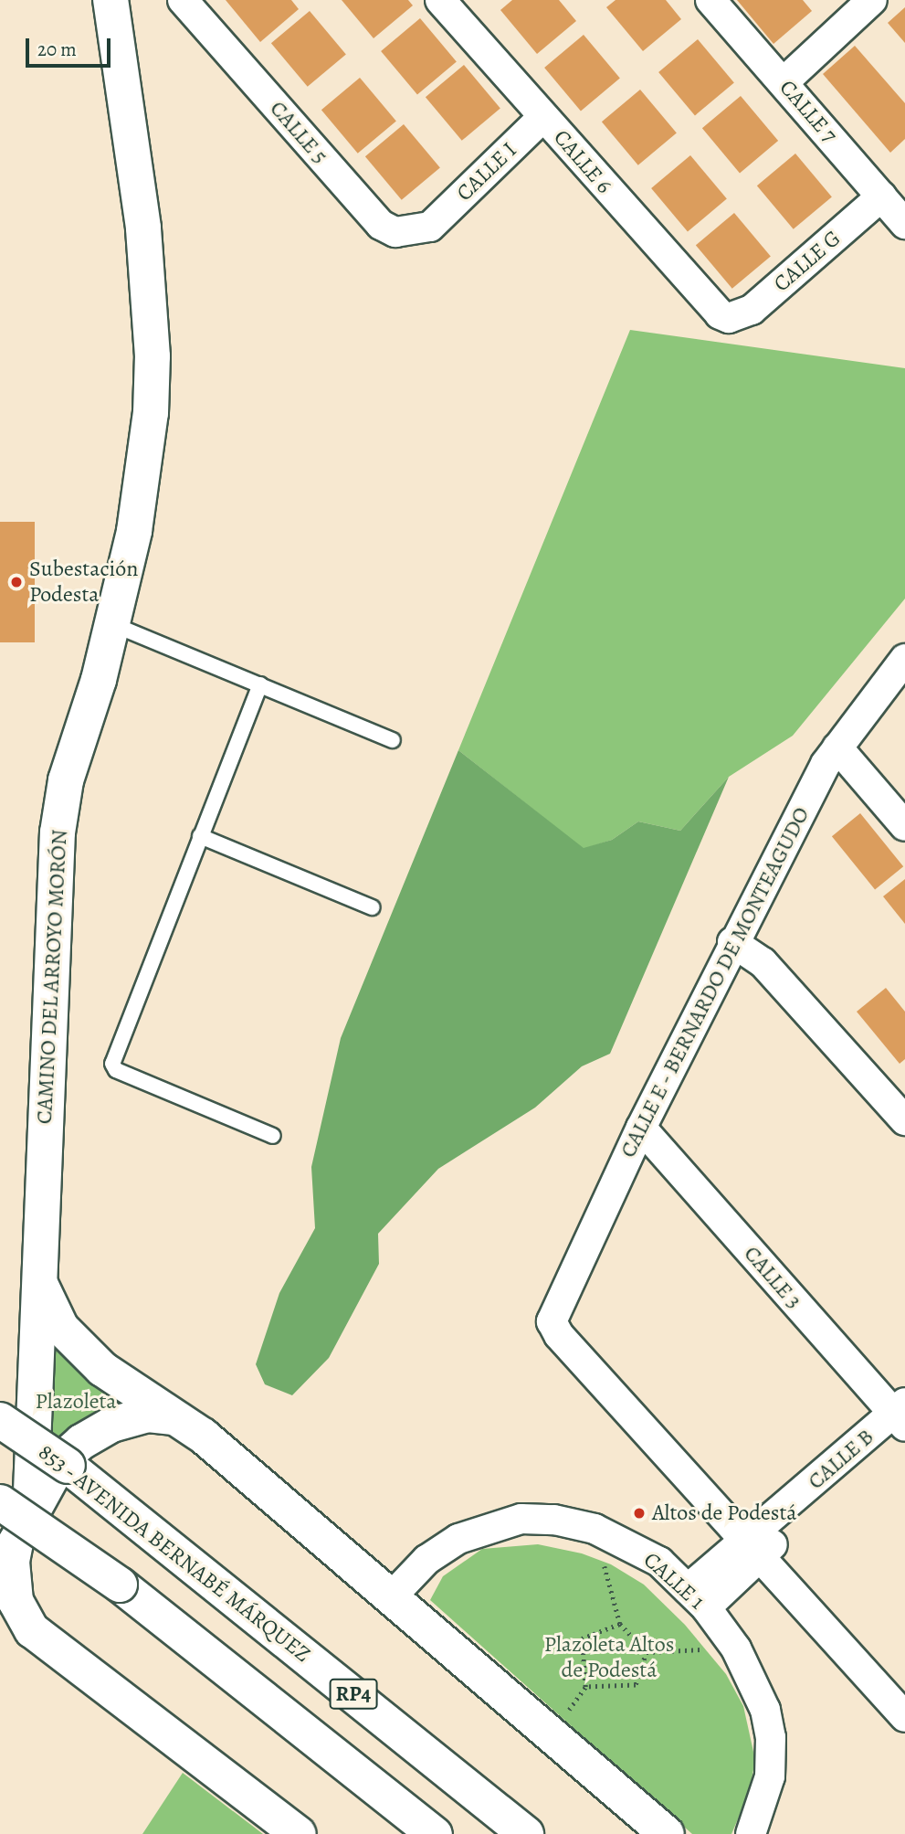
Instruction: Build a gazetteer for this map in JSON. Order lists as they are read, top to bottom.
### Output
{
  "streets": {
    "street": [
      "CALLE 7",
      "CALLE 5",
      "CALLE 6",
      "CALLE I",
      "CALLE G",
      "CAMINO DEL ARROYO MORÓN",
      "CALLE E - BERNARDO DE MONTEAGUDO",
      "CALLE 3",
      "CALLE B",
      "853 - AVENIDA BERNABÉ MÁRQUEZ",
      "CALLE 1",
      "RP4"
    ]
  },
  "crossings": [
    ["CALLE 7", "CALLE G"],
    ["CALLE 5", "CALLE I"],
    ["CALLE 6", "CALLE I"],
    ["CALLE 6", "CALLE G"],
    ["CAMINO DEL ARROYO MORÓN", "RP4"],
    ["CALLE E - BERNARDO DE MONTEAGUDO", "CALLE 3"],
    ["CALLE E - BERNARDO DE MONTEAGUDO", "CALLE B"],
    ["CALLE 3", "CALLE B"],
    ["CALLE B", "CALLE 1"]
  ],
  "parks": ["Plazoleta", "Plazoleta Altos de Podestá"],
  "places": ["Subestación Podesta", "Altos de Podestá"],
  "scale_bar": "20 m"
}
